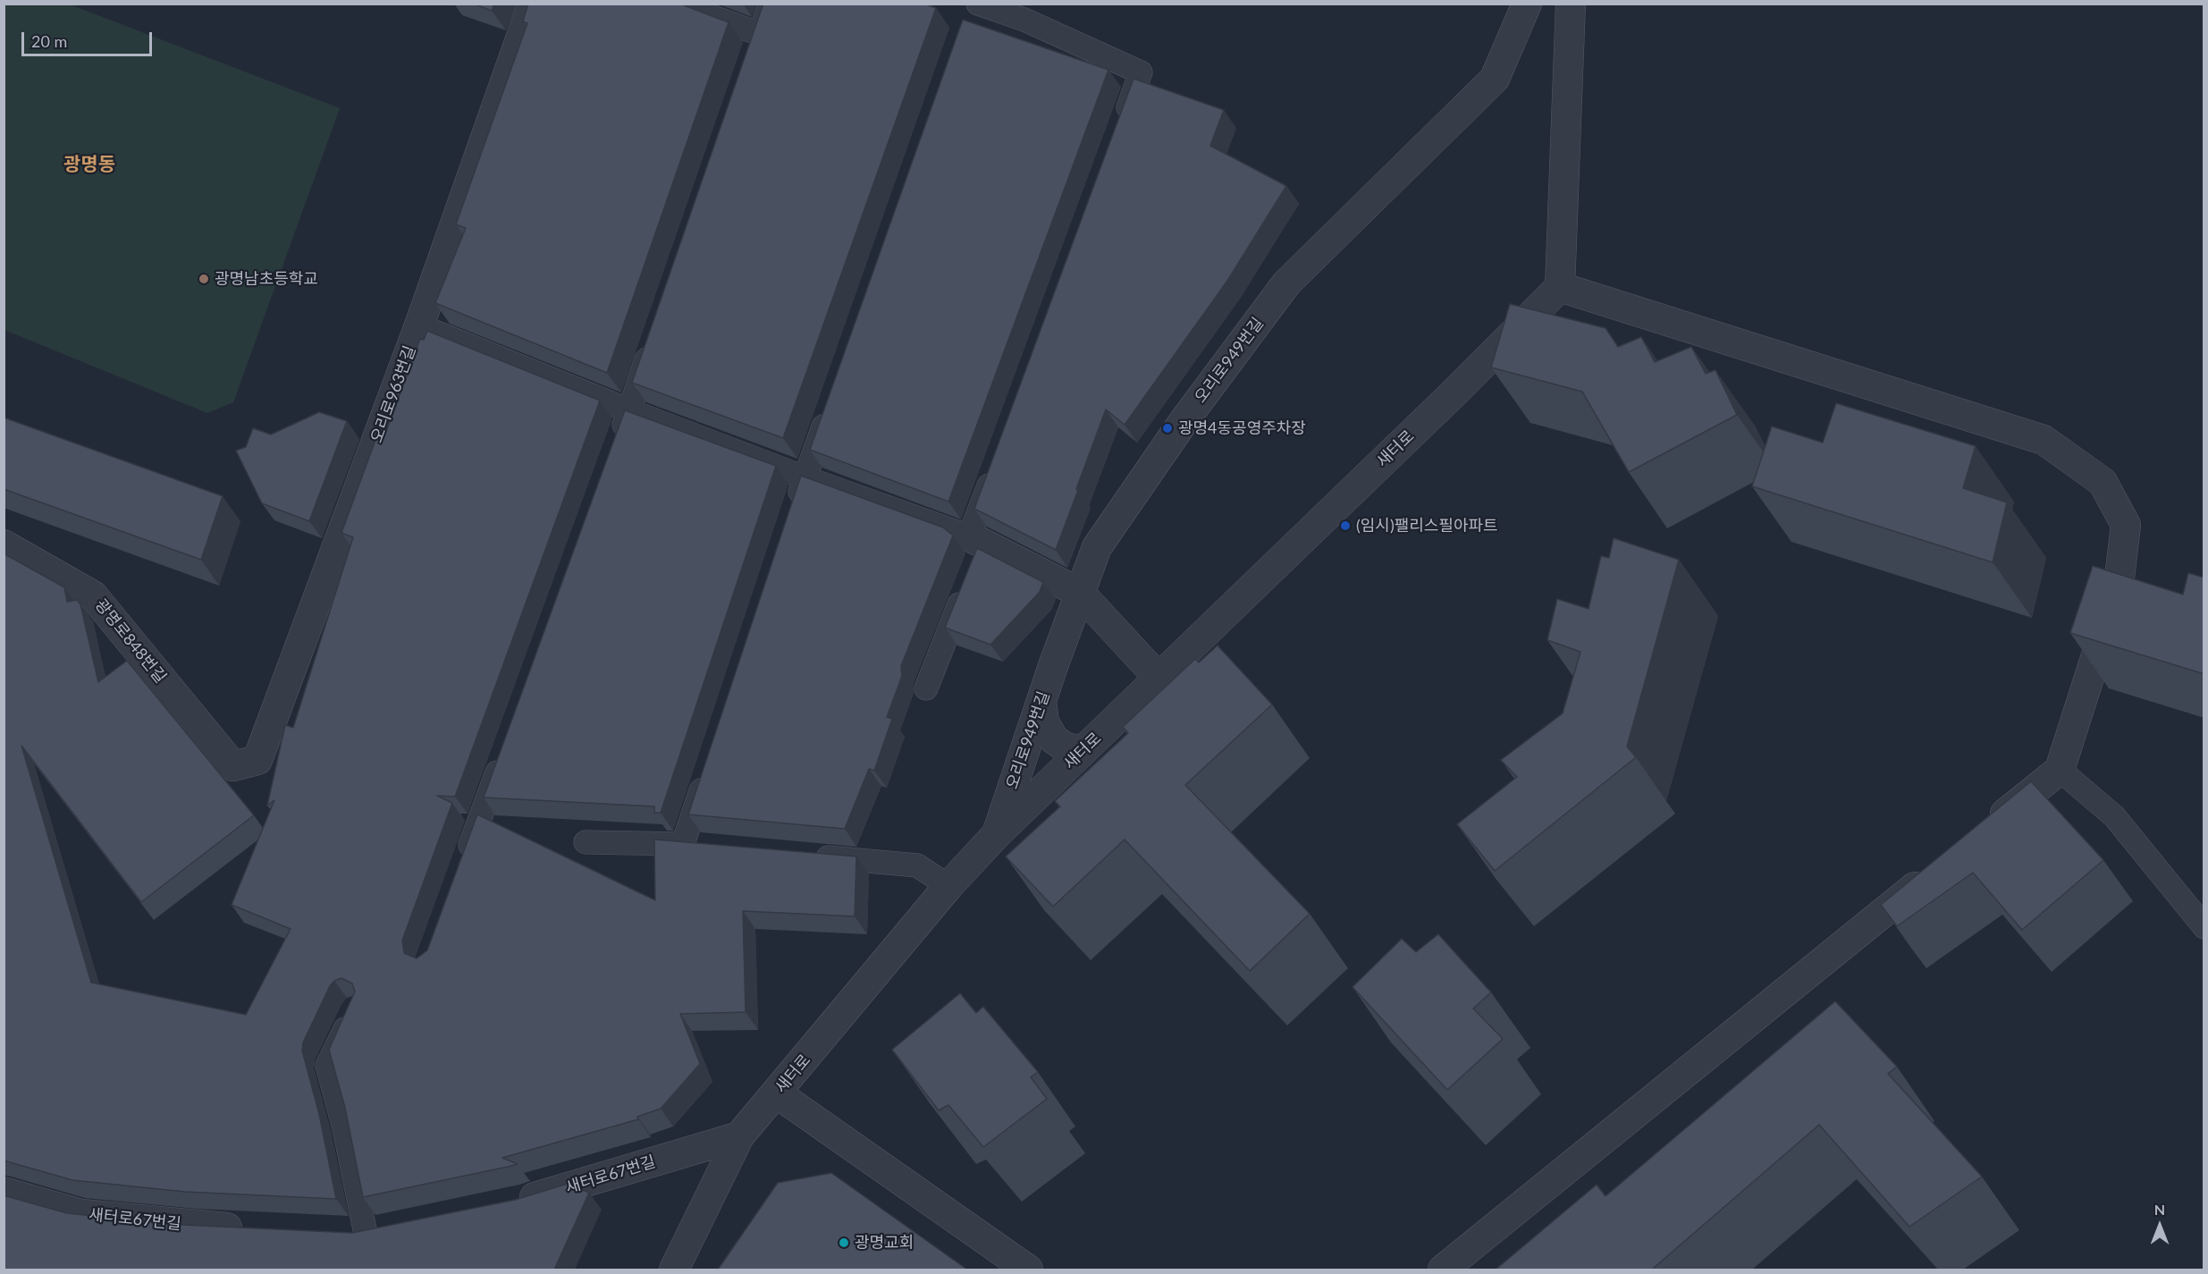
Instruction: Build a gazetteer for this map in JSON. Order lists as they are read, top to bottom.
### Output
{
  "streets": {
    "street": [
      "오리로949번길",
      "오리로963번길",
      "새터로",
      "광명로848번길",
      "새터로67번길"
    ]
  },
  "crossings": [
    ["오리로949번길", "새터로"],
    ["오리로963번길", "광명로848번길"],
    ["새터로", "새터로67번길"]
  ],
  "districts": ["광명동"],
  "places": [
    "광명남초등학교",
    "광명4동공영주차장",
    "(임시)팰리스필아파트",
    "광명교회"
  ],
  "scale_bar": "20 m",
  "north": "top"
}
